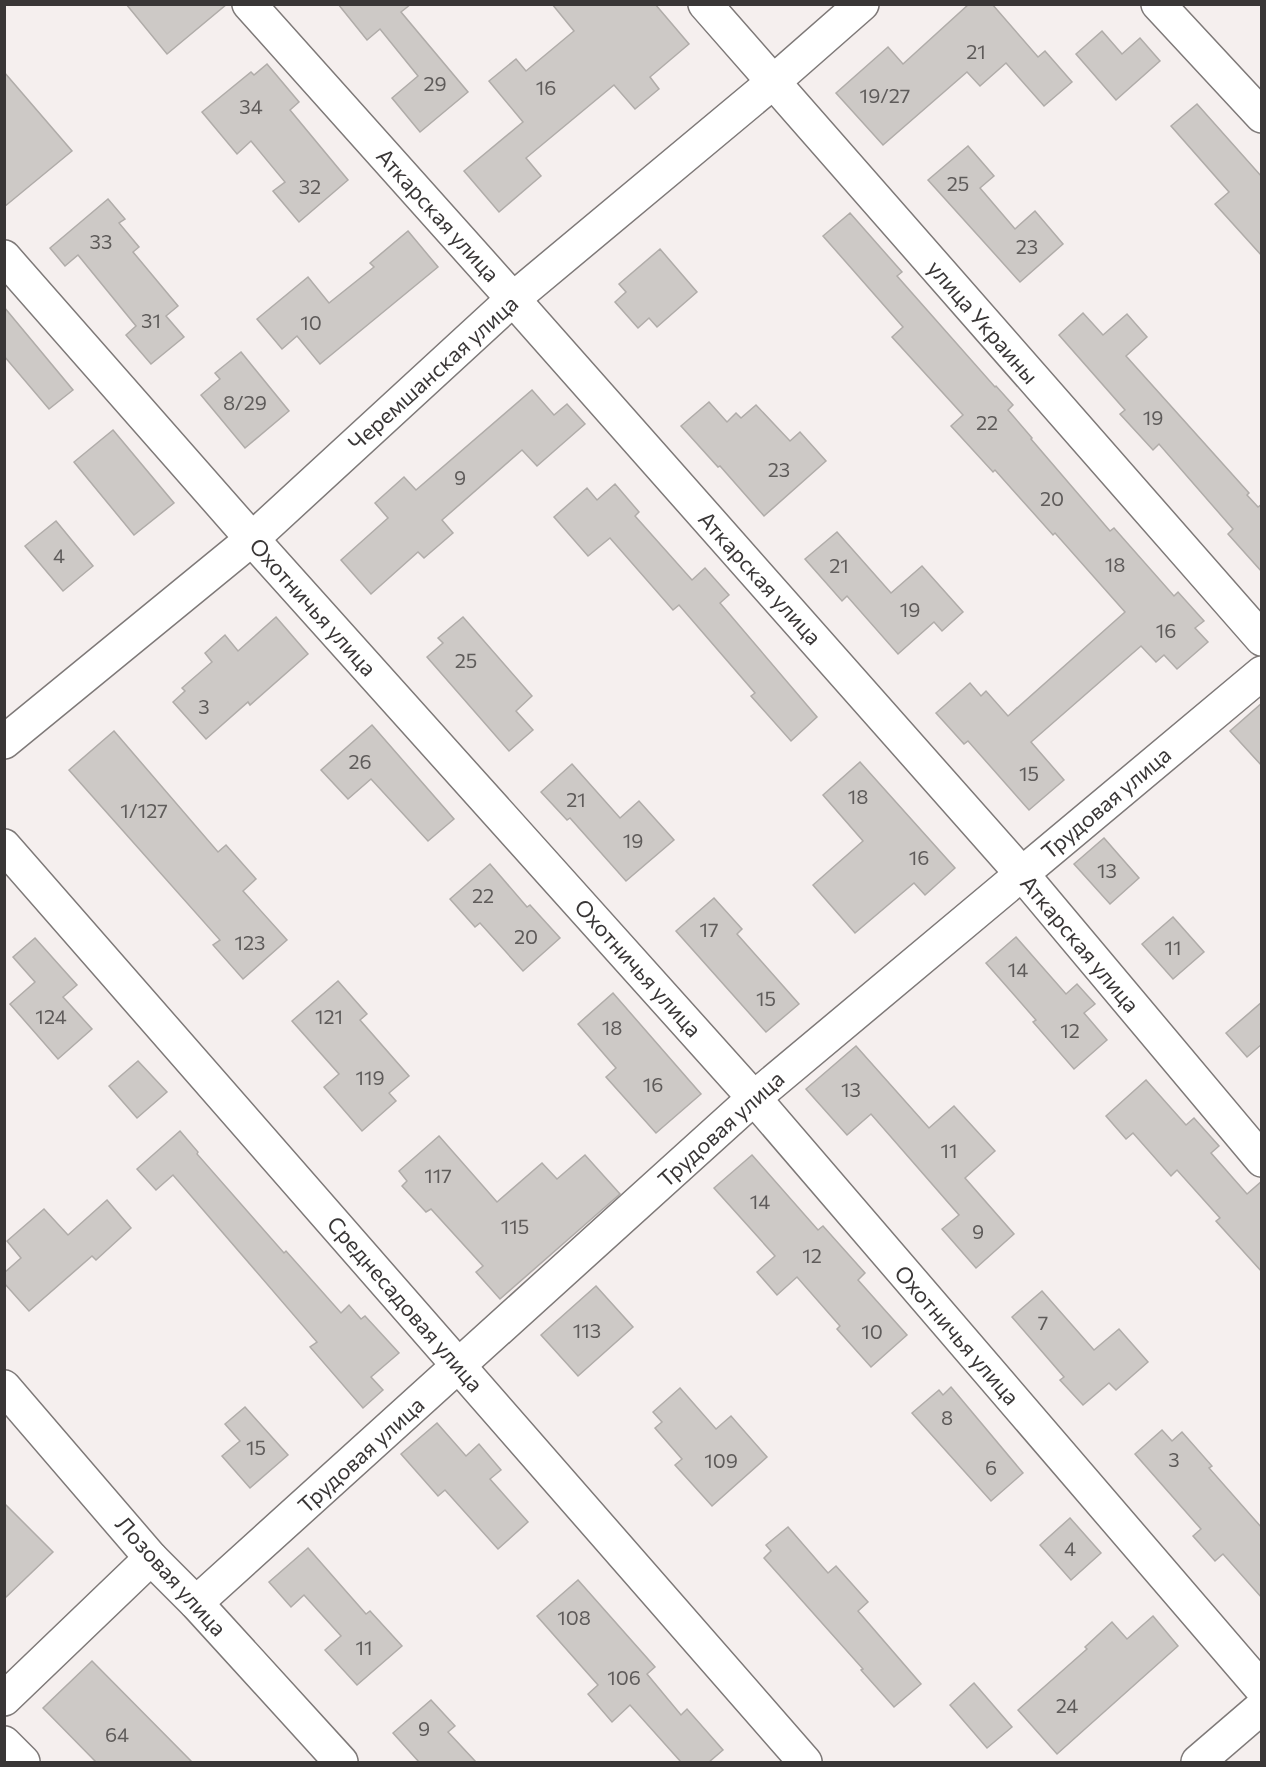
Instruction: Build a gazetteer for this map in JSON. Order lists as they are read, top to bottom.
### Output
{
  "streets": {
    "street": [
      "Аткарская улица",
      "улица Украины",
      "Черемшанская улица",
      "Охотничья улица",
      "Трудовая улица",
      "Среднесадовая улица",
      "Лозовая улица"
    ]
  },
  "crossings": [
    ["Аткарская улица", "Черемшанская улица"],
    ["Аткарская улица", "Трудовая улица"],
    ["улица Украины", "Черемшанская улица"],
    ["Черемшанская улица", "Охотничья улица"],
    ["Охотничья улица", "Трудовая улица"],
    ["Трудовая улица", "Среднесадовая улица"],
    ["Трудовая улица", "Лозовая улица"]
  ],
  "house_numbers": [
    "21",
    "29",
    "16",
    "19/27",
    "34",
    "25",
    "32",
    "33",
    "23",
    "31",
    "10",
    "8/29",
    "19",
    "22",
    "23",
    "9",
    "20",
    "4",
    "18",
    "21",
    "19",
    "16",
    "25",
    "3",
    "26",
    "15",
    "18",
    "21",
    "1/127",
    "19",
    "16",
    "13",
    "22",
    "17",
    "20",
    "123",
    "11",
    "14",
    "15",
    "124",
    "121",
    "18",
    "12",
    "119",
    "16",
    "13",
    "11",
    "117",
    "14",
    "115",
    "9",
    "12",
    "7",
    "113",
    "10",
    "8",
    "15",
    "3",
    "109",
    "6",
    "4",
    "108",
    "11",
    "106",
    "24",
    "9",
    "64"
  ]
}
